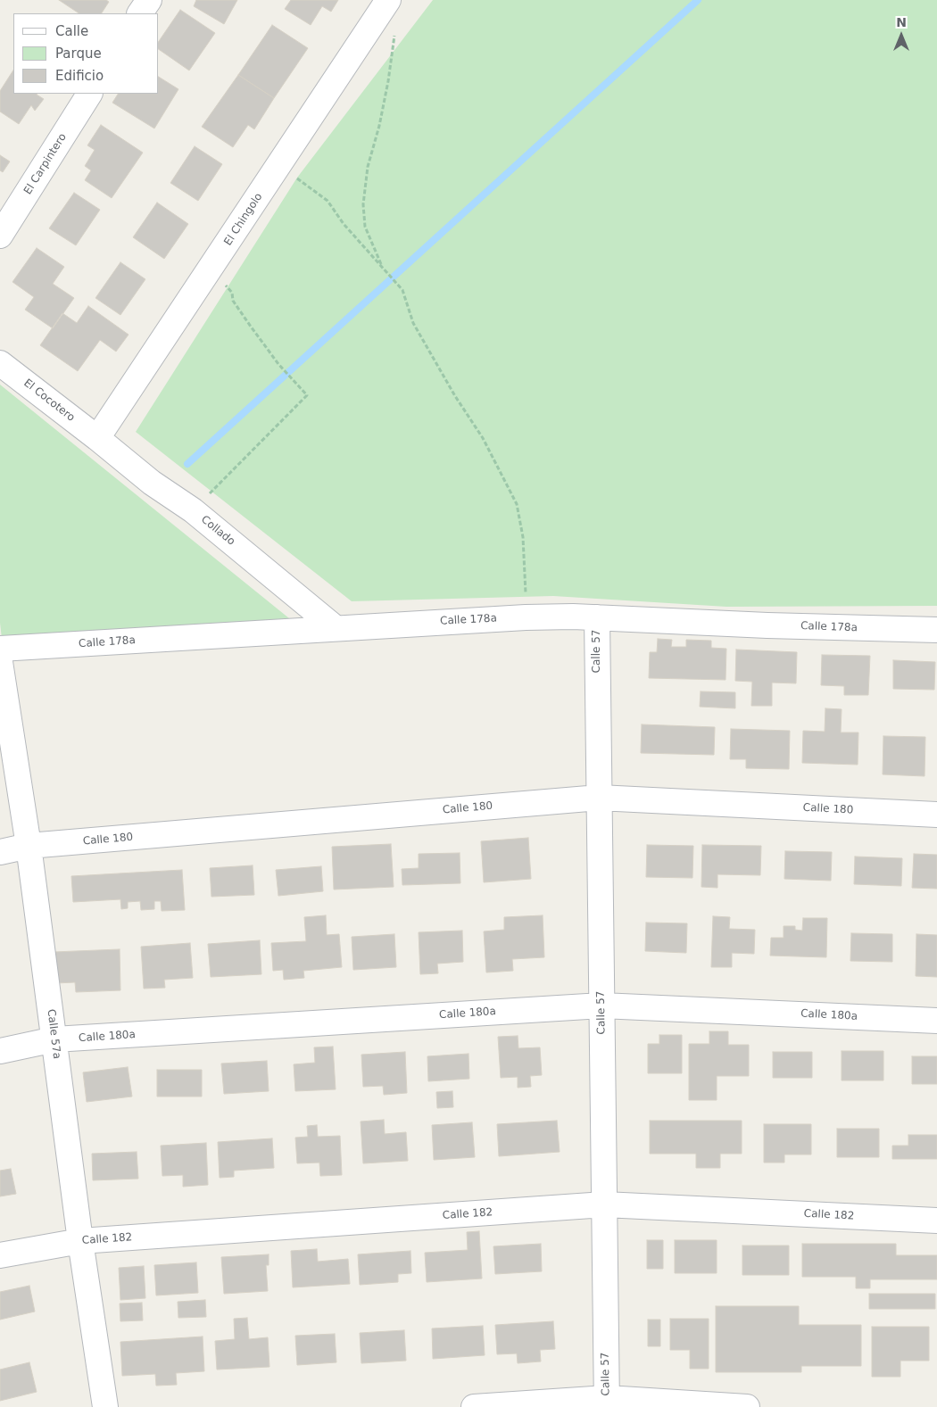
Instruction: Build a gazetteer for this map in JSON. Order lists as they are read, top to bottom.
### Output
{
  "streets": {
    "street": [
      "El Carpintero",
      "El Chingolo",
      "El Cocotero",
      "Collado",
      "Calle 178a",
      "Calle 57",
      "Calle 180",
      "Calle 180a",
      "Calle 57a",
      "Calle 182"
    ]
  },
  "crossings": [
    ["El Chingolo", "El Cocotero"],
    ["El Chingolo", "Collado"],
    ["El Cocotero", "Collado"],
    ["Collado", "Calle 178a"],
    ["Calle 178a", "Calle 57"],
    ["Calle 57", "Calle 180"],
    ["Calle 57", "Calle 180a"],
    ["Calle 57", "Calle 182"],
    ["Calle 180", "Calle 57a"],
    ["Calle 180a", "Calle 57a"],
    ["Calle 57a", "Calle 182"]
  ],
  "legend": ["Calle", "Parque", "Edificio"],
  "north": "top"
}
